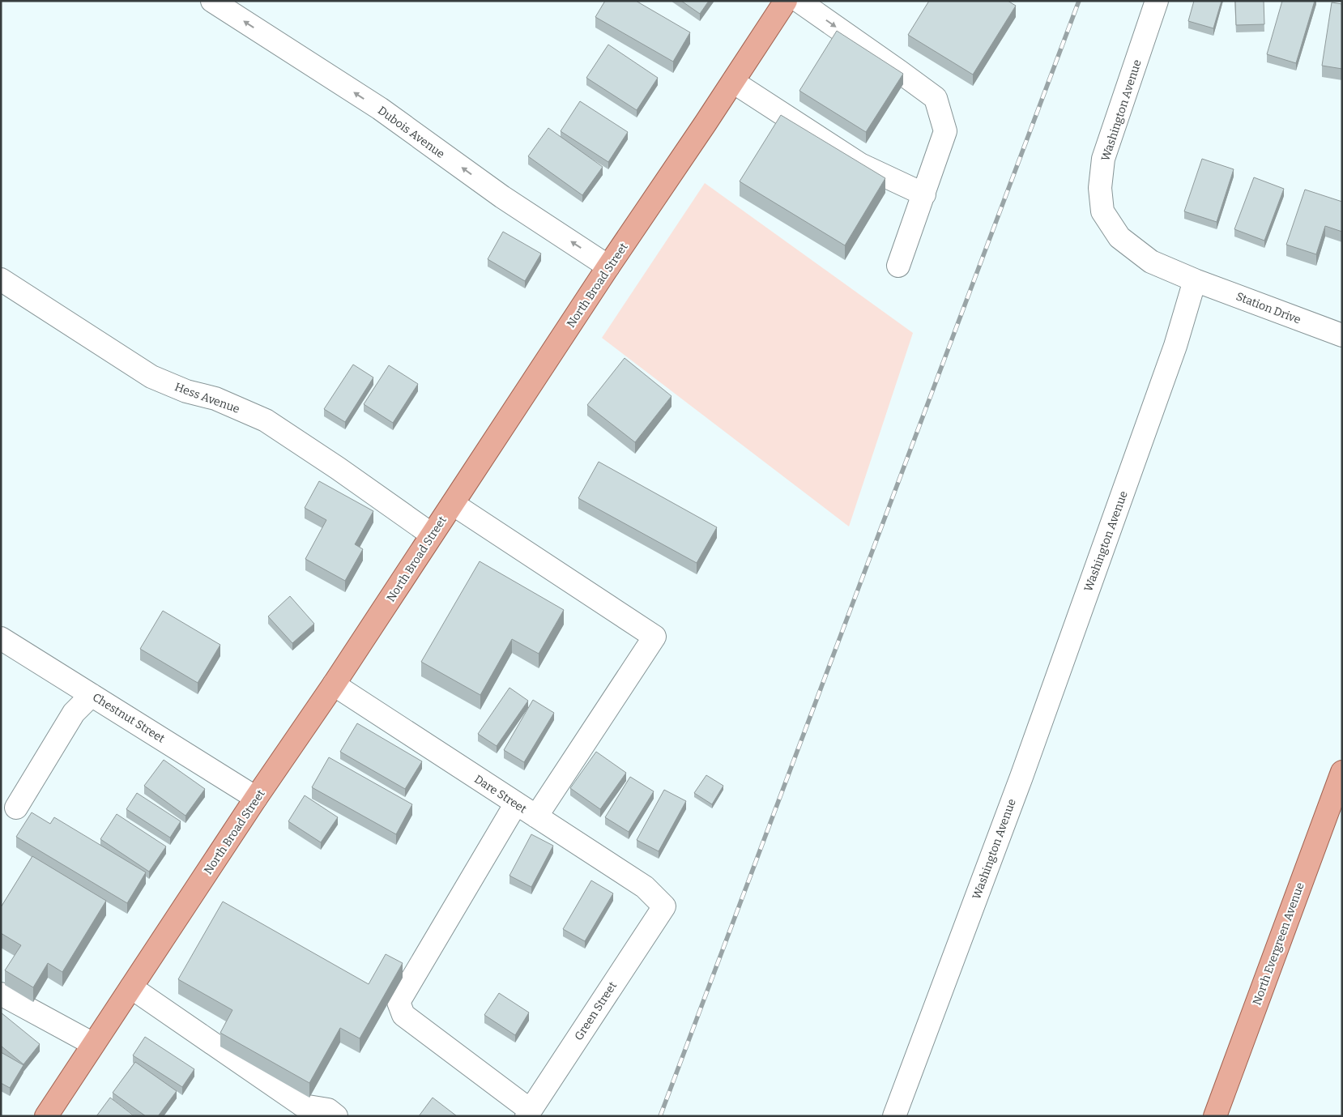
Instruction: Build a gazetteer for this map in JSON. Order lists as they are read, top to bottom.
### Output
{
  "streets": {
    "main road": ["North Broad Street", "North Evergreen Avenue"],
    "street": [
      "Washington Avenue",
      "Dubois Avenue",
      "Station Drive",
      "Hess Avenue",
      "Chestnut Street",
      "Dare Street",
      "Green Street"
    ]
  },
  "crossings": [
    ["Washington Avenue", "Station Drive"],
    ["Dubois Avenue", "North Broad Street"],
    ["North Broad Street", "Hess Avenue"],
    ["North Broad Street", "Chestnut Street"],
    ["North Broad Street", "Dare Street"],
    ["Dare Street", "Green Street"]
  ],
  "one_way": ["Dubois Avenue"]
}
